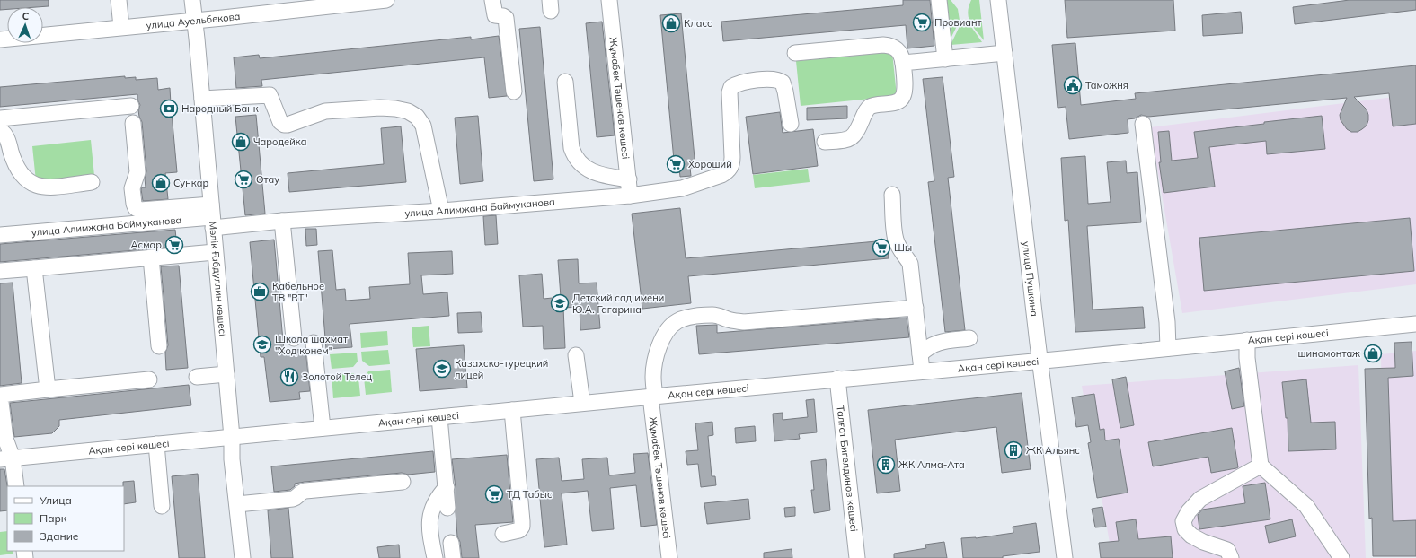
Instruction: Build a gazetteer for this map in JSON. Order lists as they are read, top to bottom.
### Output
{
  "streets": {
    "street": [
      "улица Ауельбекова",
      "Жұмабек Тәшенов көшесі",
      "улица Алимжана Баймуканова",
      "Мәлік Ғабдуллин көшесі",
      "улица Пушкина",
      "Ақан сері көшесі",
      "Талғат Бигелдинов көшесі"
    ]
  },
  "crossings": [
    ["улица Ауельбекова", "Мәлік Ғабдуллин көшесі"],
    ["Жұмабек Тәшенов көшесі", "улица Алимжана Баймуканова"],
    ["Жұмабек Тәшенов көшесі", "Ақан сері көшесі"],
    ["улица Алимжана Баймуканова", "Мәлік Ғабдуллин көшесі"],
    ["Мәлік Ғабдуллин көшесі", "Ақан сері көшесі"],
    ["улица Пушкина", "Ақан сері көшесі"],
    ["Ақан сері көшесі", "Талғат Бигелдинов көшесі"]
  ],
  "places": {
    "supermarket": [
      "Провиант",
      "Хороший",
      "Отау",
      "Асмар",
      "Шы",
      "ТД Табыс"
    ],
    "shop": [
      "Класс",
      "Чародейка",
      "Сункар",
      "шиномонтаж"
    ],
    "public building": ["Таможня"],
    "bank": ["Народный Банк"],
    "office": ["Кабельное ТВ \"RT\""],
    "school or university": ["Детский сад имени Ю.А. Гагарина", "Школа шахмат \"Ход конем\"", "Казахско-турецкий лицей"],
    "restaurant": ["Золотой Телец"],
    "building": ["ЖК Альянс", "ЖК Алма-Ата"]
  },
  "legend": ["Улица", "Парк", "Здание"],
  "north": "top"
}
